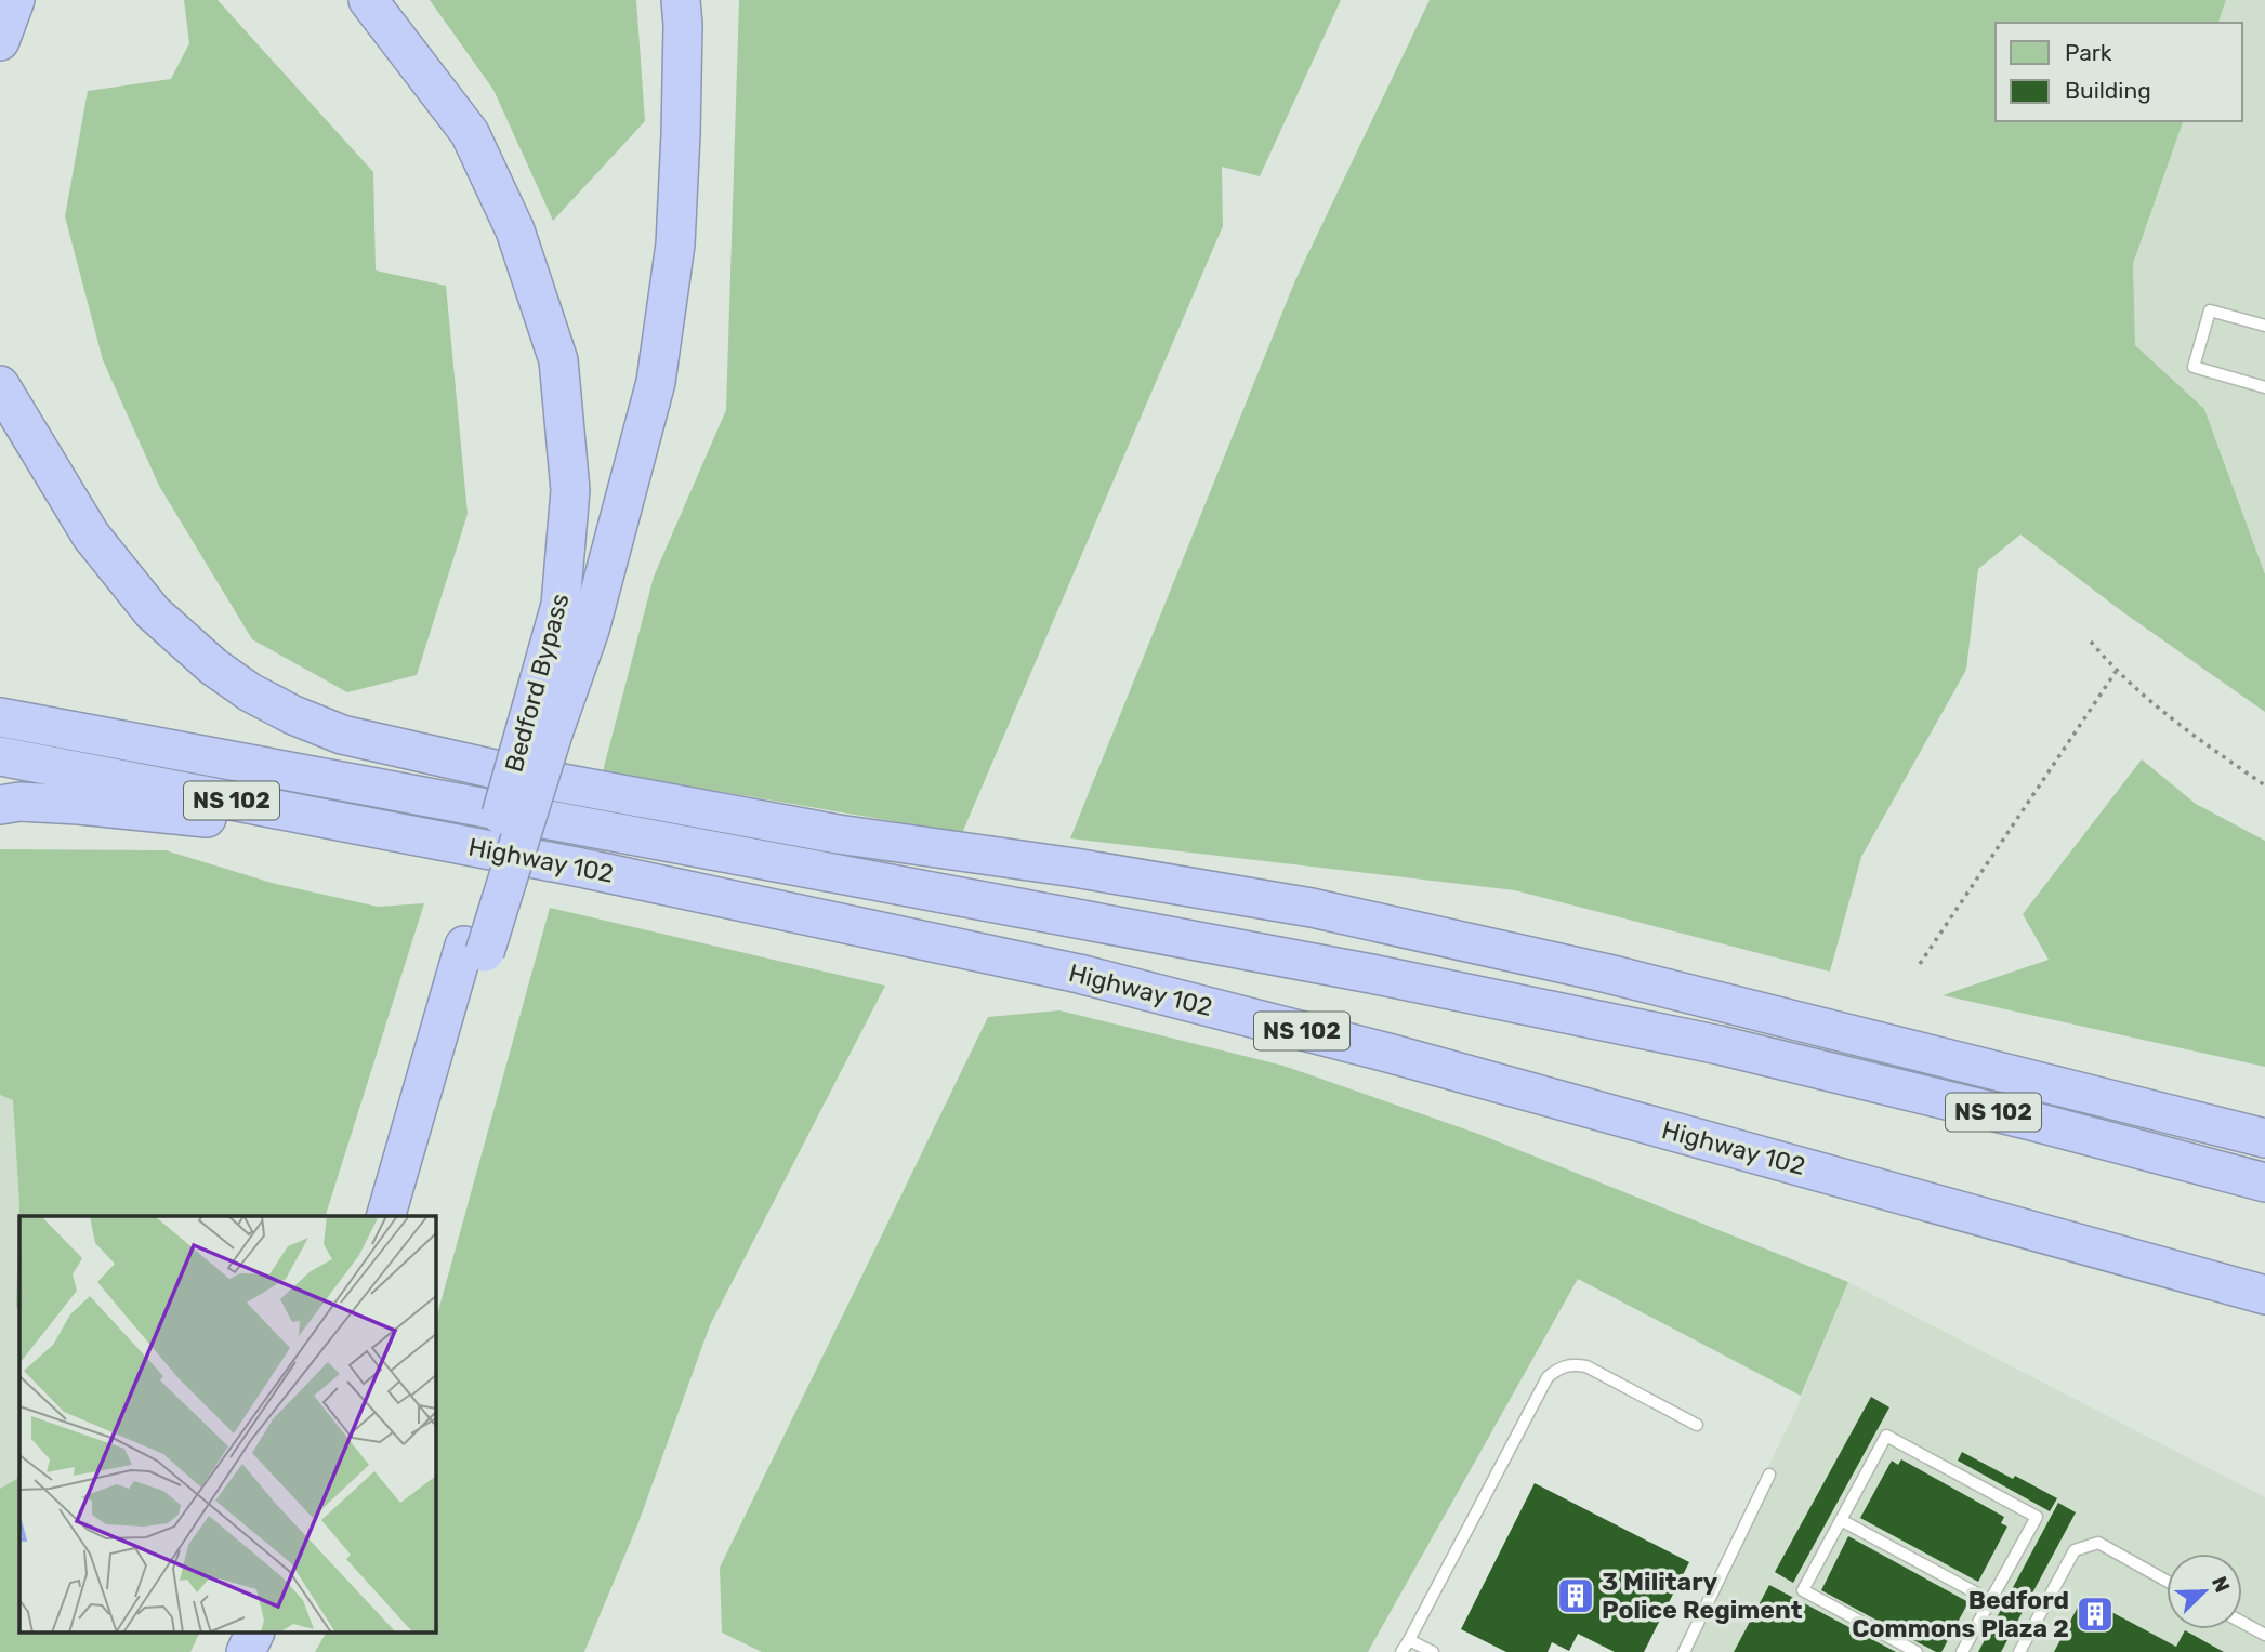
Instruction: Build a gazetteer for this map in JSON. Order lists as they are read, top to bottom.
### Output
{
  "streets": {
    "highway": ["Bedford Bypass", "NS 102", "Highway 102"]
  },
  "places": {
    "building": ["3 Military Police Regiment", "Bedford Commons Plaza 2"]
  },
  "legend": ["Park", "Building"],
  "north": "top right"
}
